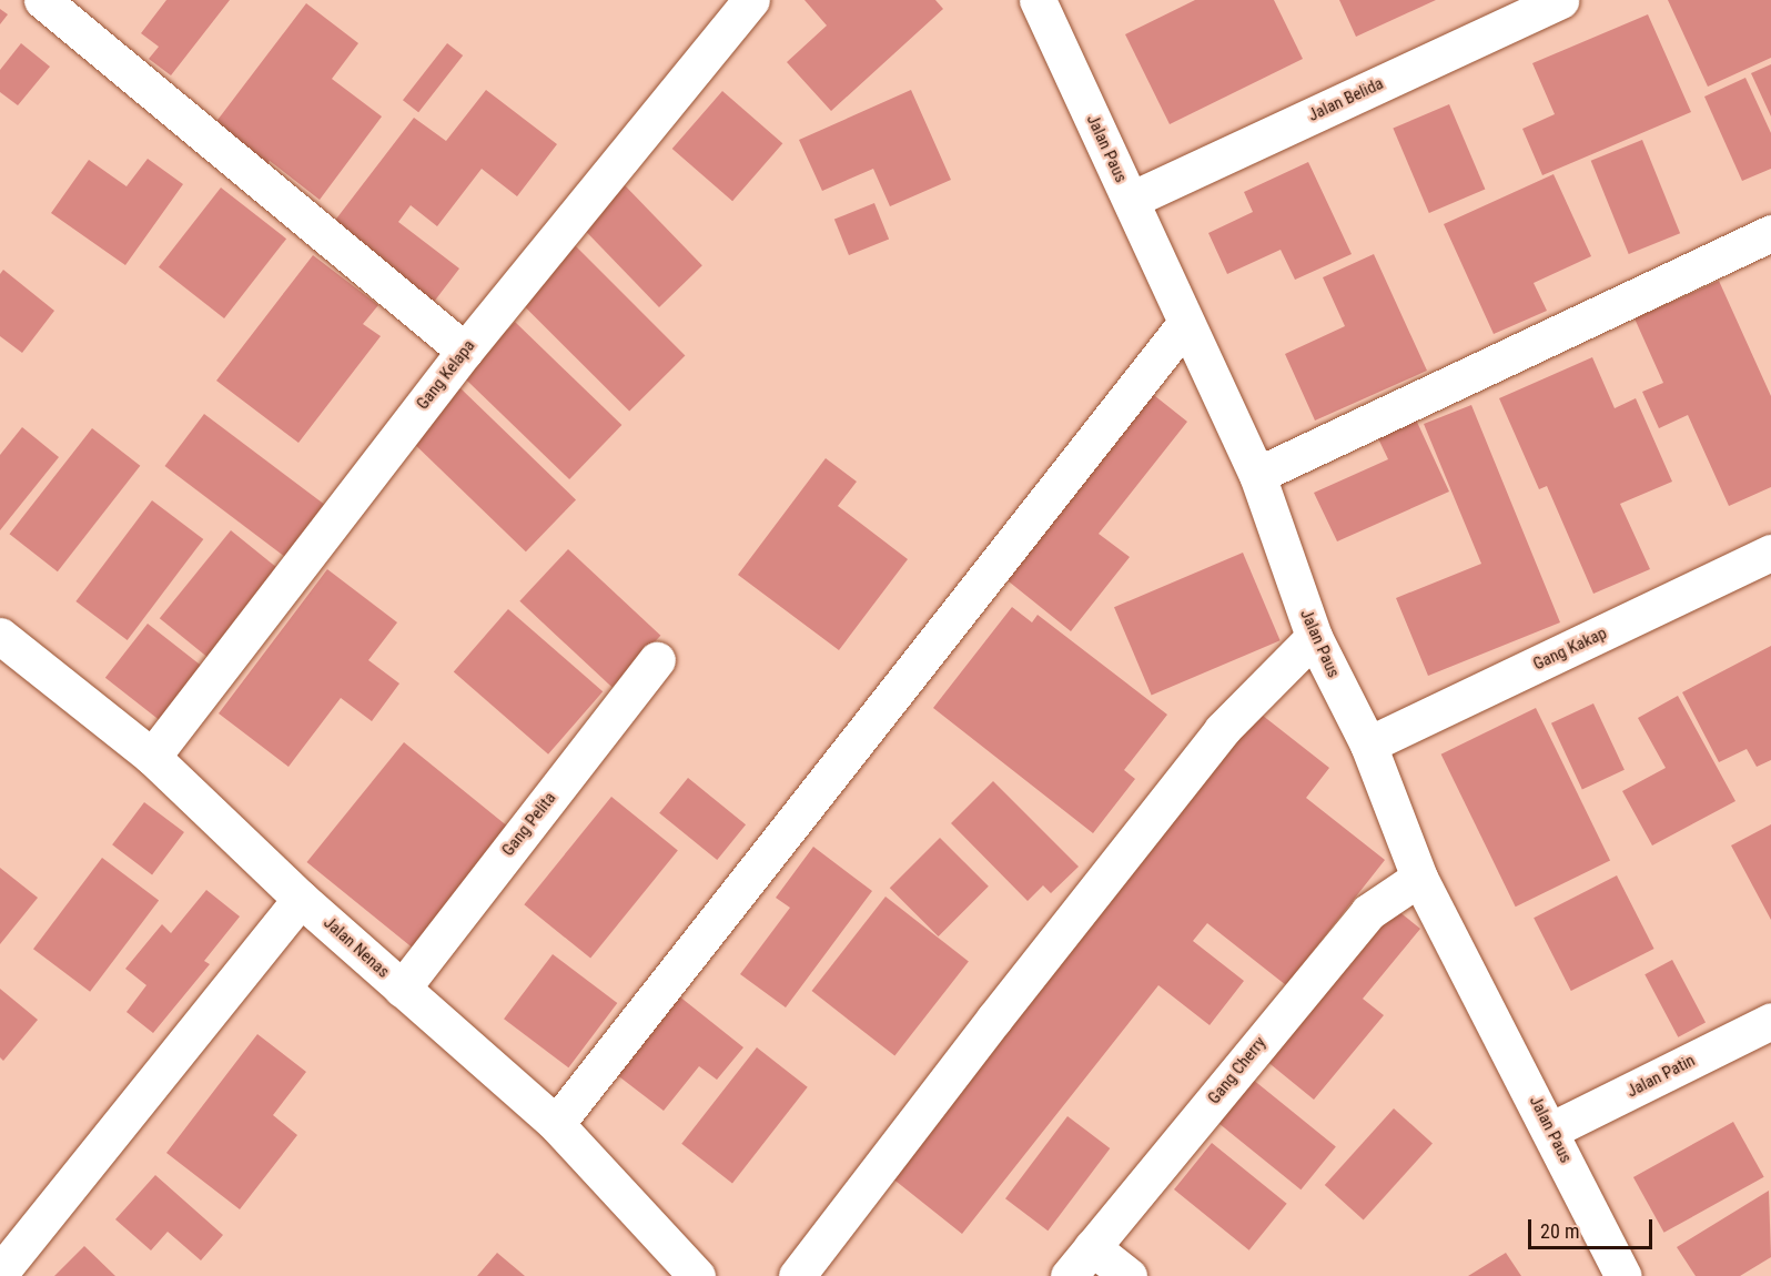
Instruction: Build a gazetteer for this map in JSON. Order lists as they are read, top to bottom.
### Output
{
  "streets": {
    "street": [
      "Jalan Belida",
      "Jalan Paus",
      "Gang Kelapa",
      "Gang Kakap",
      "Gang Pelita",
      "Jalan Nenas",
      "Gang Cherry",
      "Jalan Patin"
    ]
  },
  "crossings": [
    ["Jalan Belida", "Jalan Paus"],
    ["Jalan Paus", "Gang Kakap"],
    ["Jalan Paus", "Gang Cherry"],
    ["Jalan Paus", "Jalan Patin"],
    ["Gang Kelapa", "Jalan Nenas"],
    ["Gang Pelita", "Jalan Nenas"]
  ],
  "scale_bar": "20 m"
}
